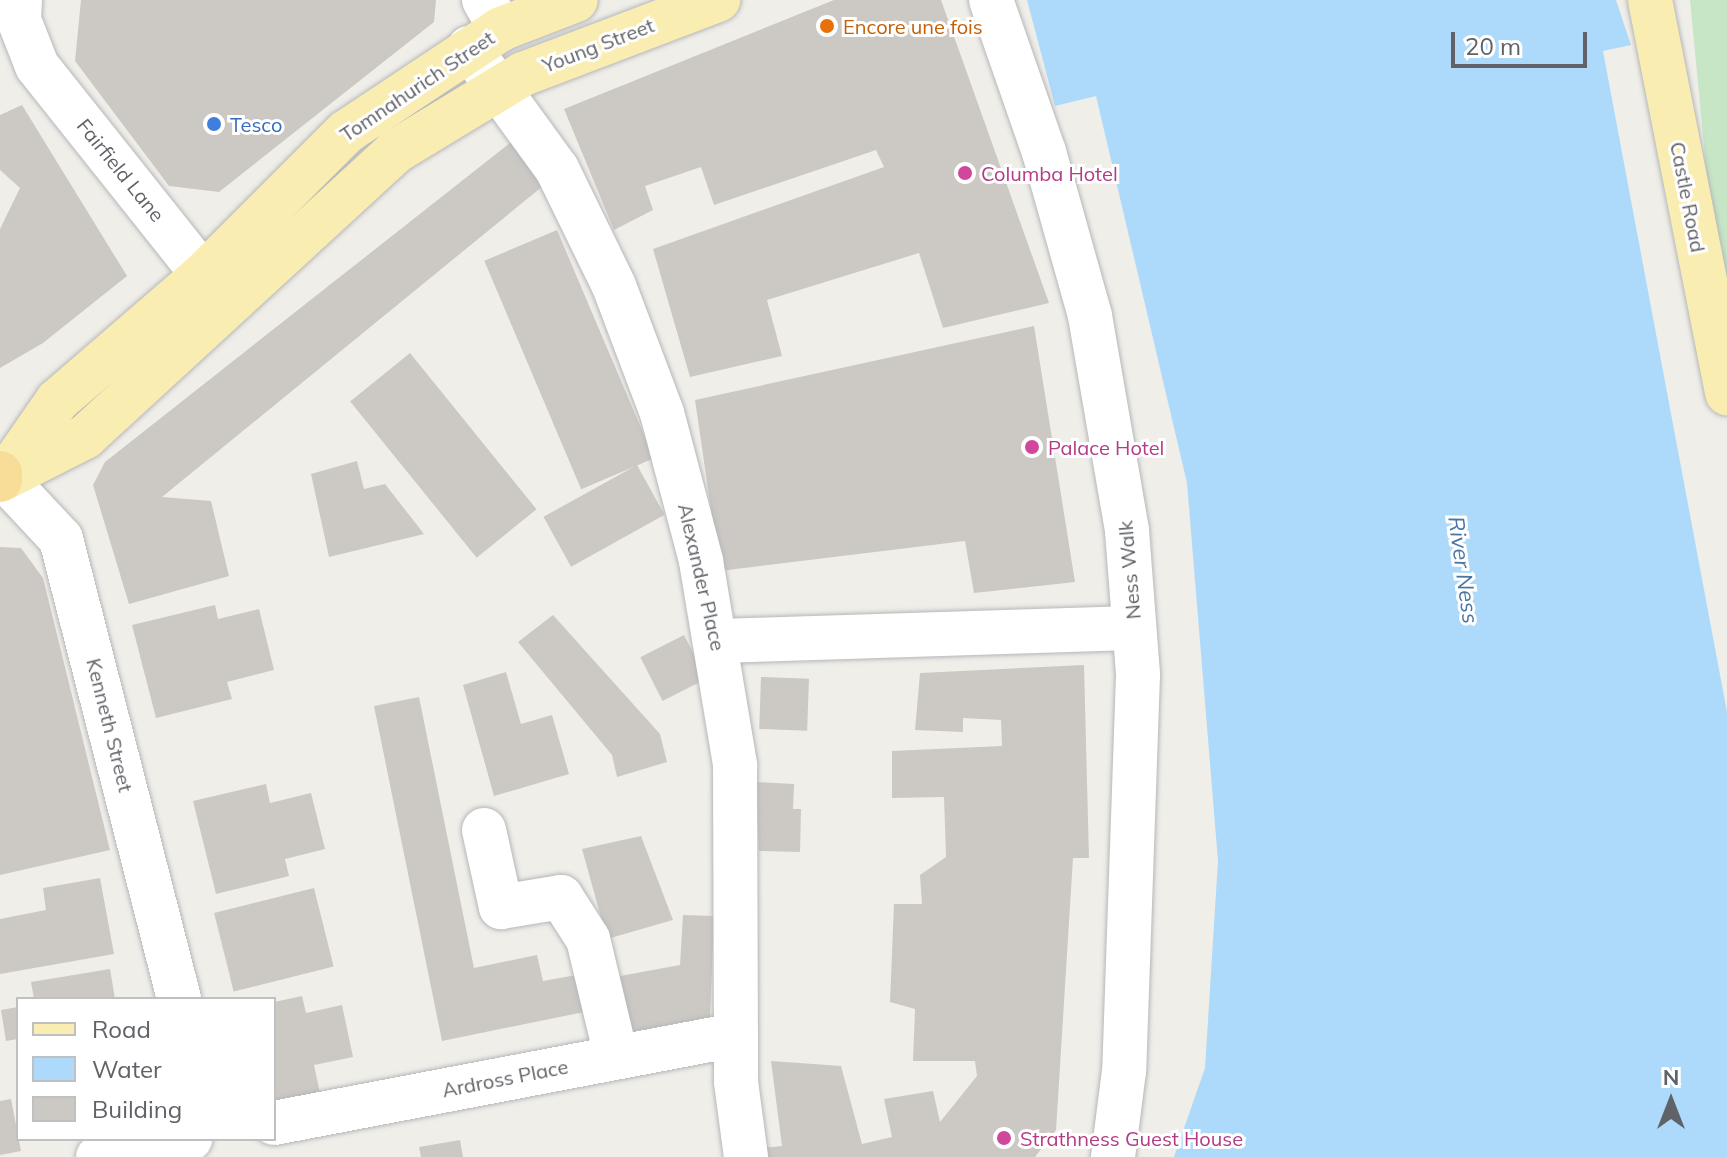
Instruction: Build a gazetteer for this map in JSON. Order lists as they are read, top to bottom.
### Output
{
  "streets": {
    "main road": ["Young Street", "Tomnahurich Street", "Castle Road"],
    "street": [
      "Fairfield Lane",
      "Ness Walk",
      "Alexander Place",
      "Kenneth Street",
      "Ardross Place"
    ]
  },
  "crossings": [
    ["Young Street", "Tomnahurich Street"],
    ["Young Street", "Alexander Place"],
    ["Tomnahurich Street", "Fairfield Lane"],
    ["Tomnahurich Street", "Alexander Place"],
    ["Tomnahurich Street", "Kenneth Street"],
    ["Alexander Place", "Ardross Place"]
  ],
  "water": ["River Ness"],
  "places": [
    "Encore une fois",
    "Tesco",
    "Columba Hotel",
    "Palace Hotel",
    "Strathness Guest House"
  ],
  "legend": ["Road", "Water", "Building"],
  "scale_bar": "20 m",
  "north": "top"
}
